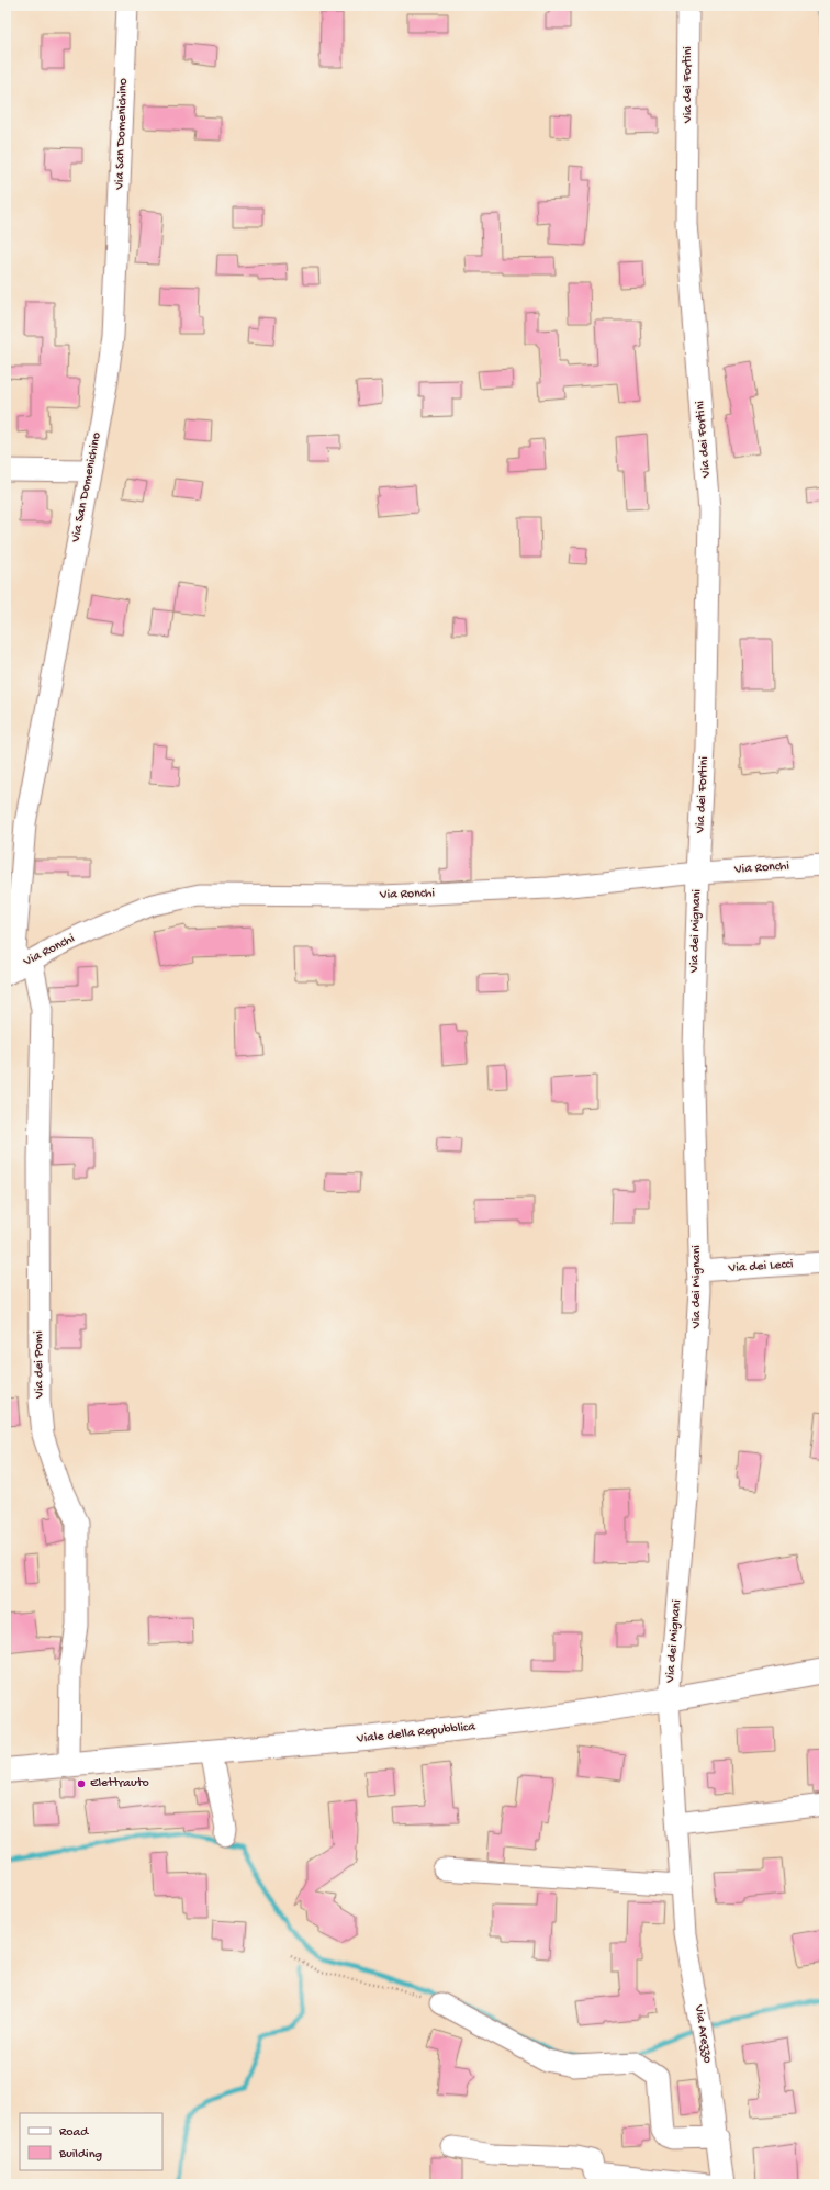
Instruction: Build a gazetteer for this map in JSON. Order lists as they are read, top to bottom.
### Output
{
  "streets": {
    "main road": ["Viale della Repubblica"],
    "street": [
      "Via dei Fortini",
      "Via San Domenichino",
      "Via Ronchi",
      "Via dei Mignani",
      "Via dei Lecci",
      "Via dei Pomi",
      "Via Arezzo"
    ]
  },
  "crossings": [
    ["Via dei Fortini", "Via Ronchi"],
    ["Via dei Fortini", "Via dei Mignani"],
    ["Via San Domenichino", "Via Ronchi"],
    ["Via San Domenichino", "Via dei Pomi"],
    ["Via Ronchi", "Via dei Mignani"],
    ["Via Ronchi", "Via dei Pomi"],
    ["Via dei Mignani", "Via dei Lecci"],
    ["Via dei Mignani", "Viale della Repubblica"],
    ["Via dei Mignani", "Via Arezzo"],
    ["Via dei Pomi", "Viale della Repubblica"],
    ["Viale della Repubblica", "Via Arezzo"]
  ],
  "places": ["Elettrauto"],
  "legend": ["Road", "Building"]
}
